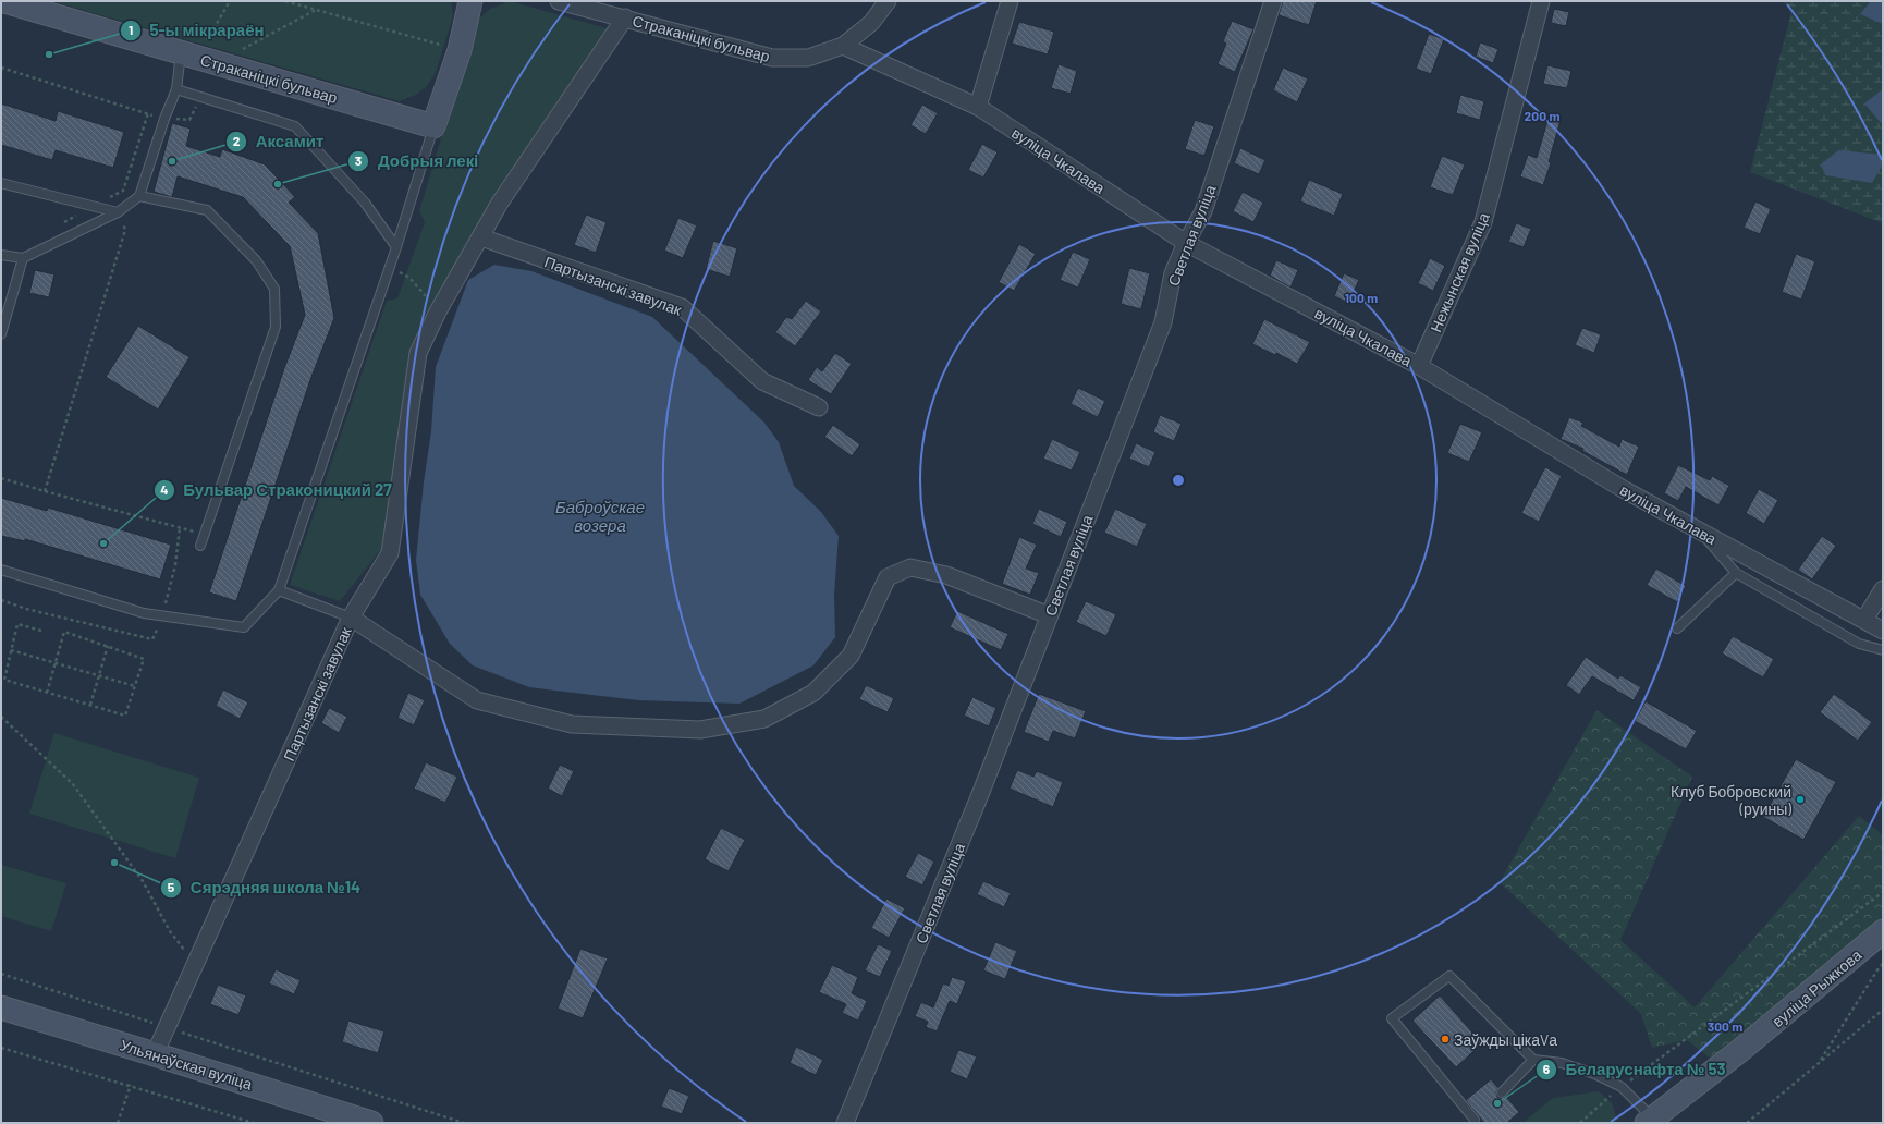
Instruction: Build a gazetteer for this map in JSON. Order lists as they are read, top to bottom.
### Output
{
  "streets": {
    "main road": ["Страканіцкі бульвар", "вуліца Рыжкова", "Ульянаўская вуліца"],
    "street": [
      "вуліца Чкалава",
      "Светлая вуліца",
      "Нежынская вуліца",
      "Партызанскі завулак"
    ]
  },
  "crossings": [
    ["Страканіцкі бульвар", "вуліца Чкалава"],
    ["вуліца Чкалава", "Светлая вуліца"],
    ["вуліца Чкалава", "Нежынская вуліца"],
    ["Светлая вуліца", "Партызанскі завулак"],
    ["Партызанскі завулак", "Ульянаўская вуліца"]
  ],
  "water": ["Баброўскае возера"],
  "places": [
    "5-ы мікрараён",
    "Аксамит",
    "Добрыя лекi",
    "Бульвар Страконицкий 27",
    "Клуб Бобровский (руины)",
    "Сярэдняя школа №14",
    "Заўжды цікаVа",
    "Беларуснафта № 53"
  ],
  "rings": ["200 m", "100 m", "300 m"]
}
